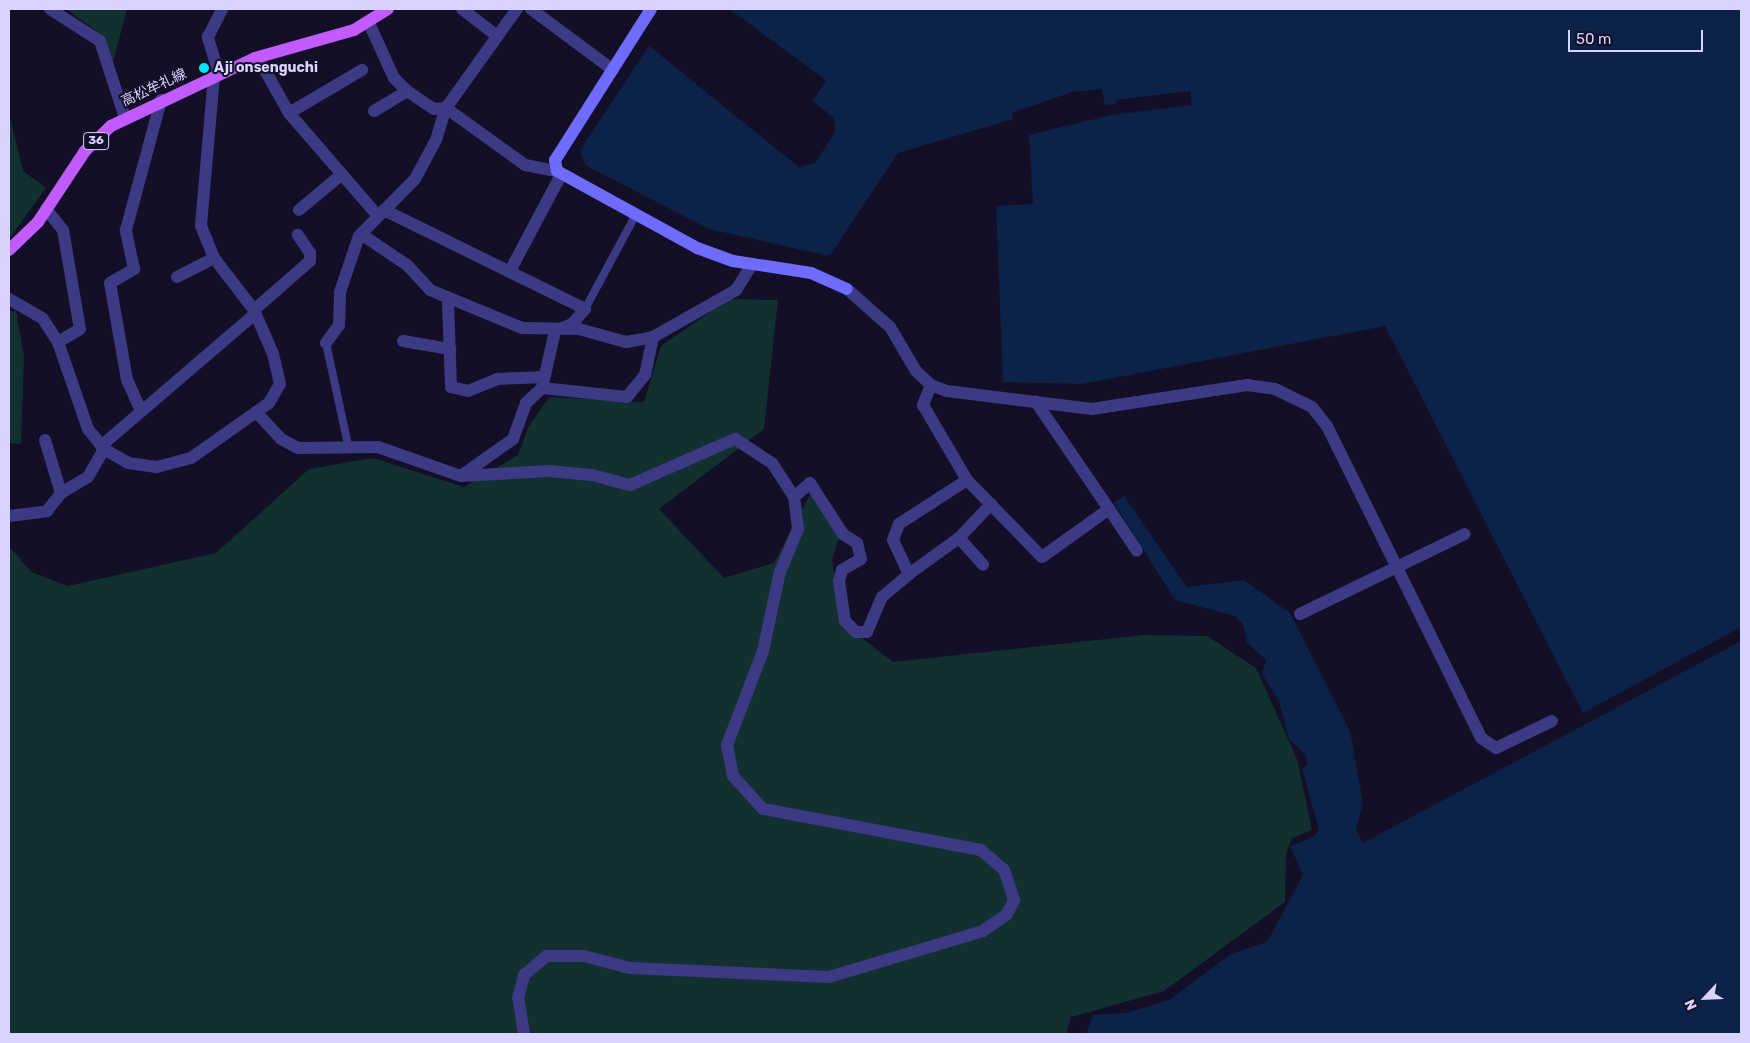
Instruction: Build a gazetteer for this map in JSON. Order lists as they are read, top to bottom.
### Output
{
  "streets": {
    "main road": ["高松牟礼線", "36"]
  },
  "places": ["Aji onsenguchi"],
  "scale_bar": "50 m",
  "north": "bottom left"
}
